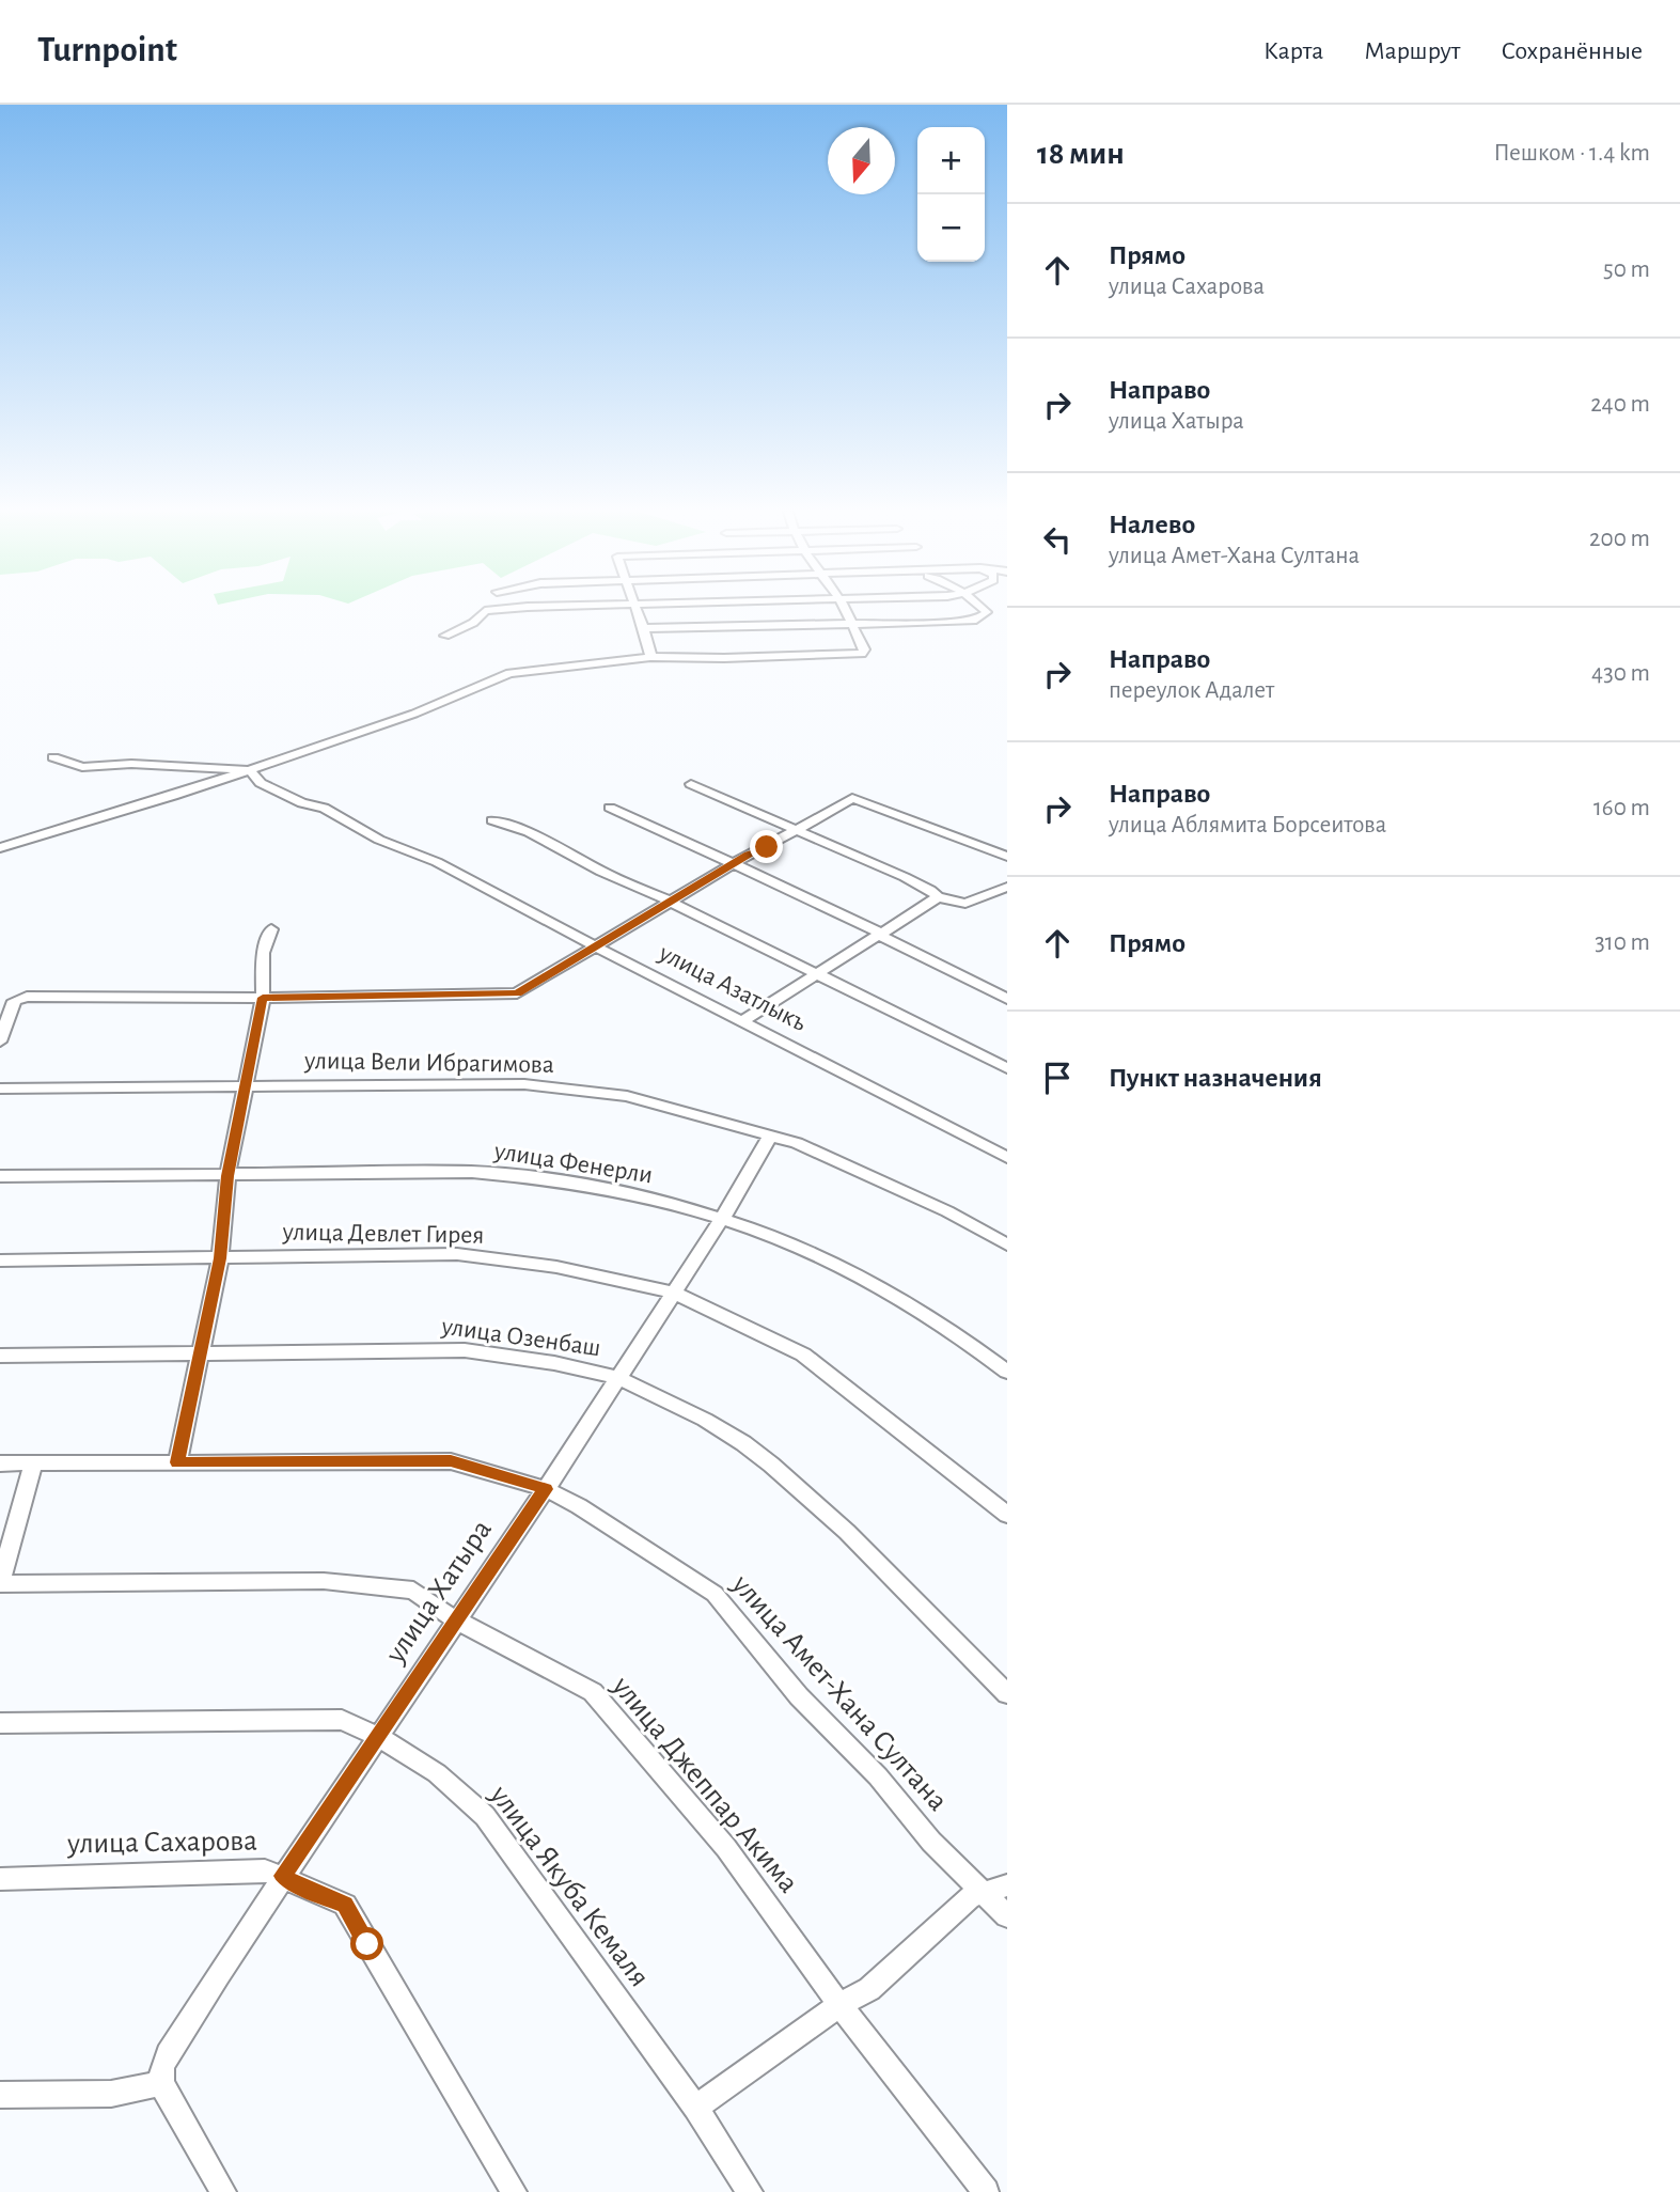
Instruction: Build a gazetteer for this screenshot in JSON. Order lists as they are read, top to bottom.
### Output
{
  "streets": {
    "street": [
      "улица Азатлыкъ",
      "улица Вели Ибрагимова",
      "улица Фенерли",
      "улица Девлет Гирея",
      "улица Озенбаш",
      "улица Хатыра",
      "улица Амет-Хана Султана",
      "улица Джеппар Акима",
      "улица Сахарова",
      "улица Якуба Кемаля"
    ]
  },
  "crossings": [
    ["улица Вели Ибрагимова", "улица Хатыра"],
    ["улица Фенерли", "улица Хатыра"],
    ["улица Девлет Гирея", "улица Хатыра"],
    ["улица Озенбаш", "улица Хатыра"],
    ["улица Хатыра", "улица Амет-Хана Султана"],
    ["улица Хатыра", "улица Джеппар Акима"],
    ["улица Хатыра", "улица Сахарова"],
    ["улица Хатыра", "улица Якуба Кемаля"]
  ],
  "north": "bottom",
  "page": {
    "header": "Turnpoint",
    "nav": ["Карта", "Маршрут", "Сохранённые"],
    "heading": ["18 мин", "Пешком · 1.4 km"],
    "map_buttons": ["+", "−"],
    "list": [
      ["Прямо", "улица Сахарова", "50 m"],
      ["Направо", "улица Хатыра", "240 m"],
      ["Налево", "улица Амет-Хана Султана", "200 m"],
      ["Направо", "переулок Адалет", "430 m"],
      ["Направо", "улица Аблямита Борсеитова", "160 m"],
      ["Прямо", "310 m"],
      "Пункт назначения"
    ]
  }
}
